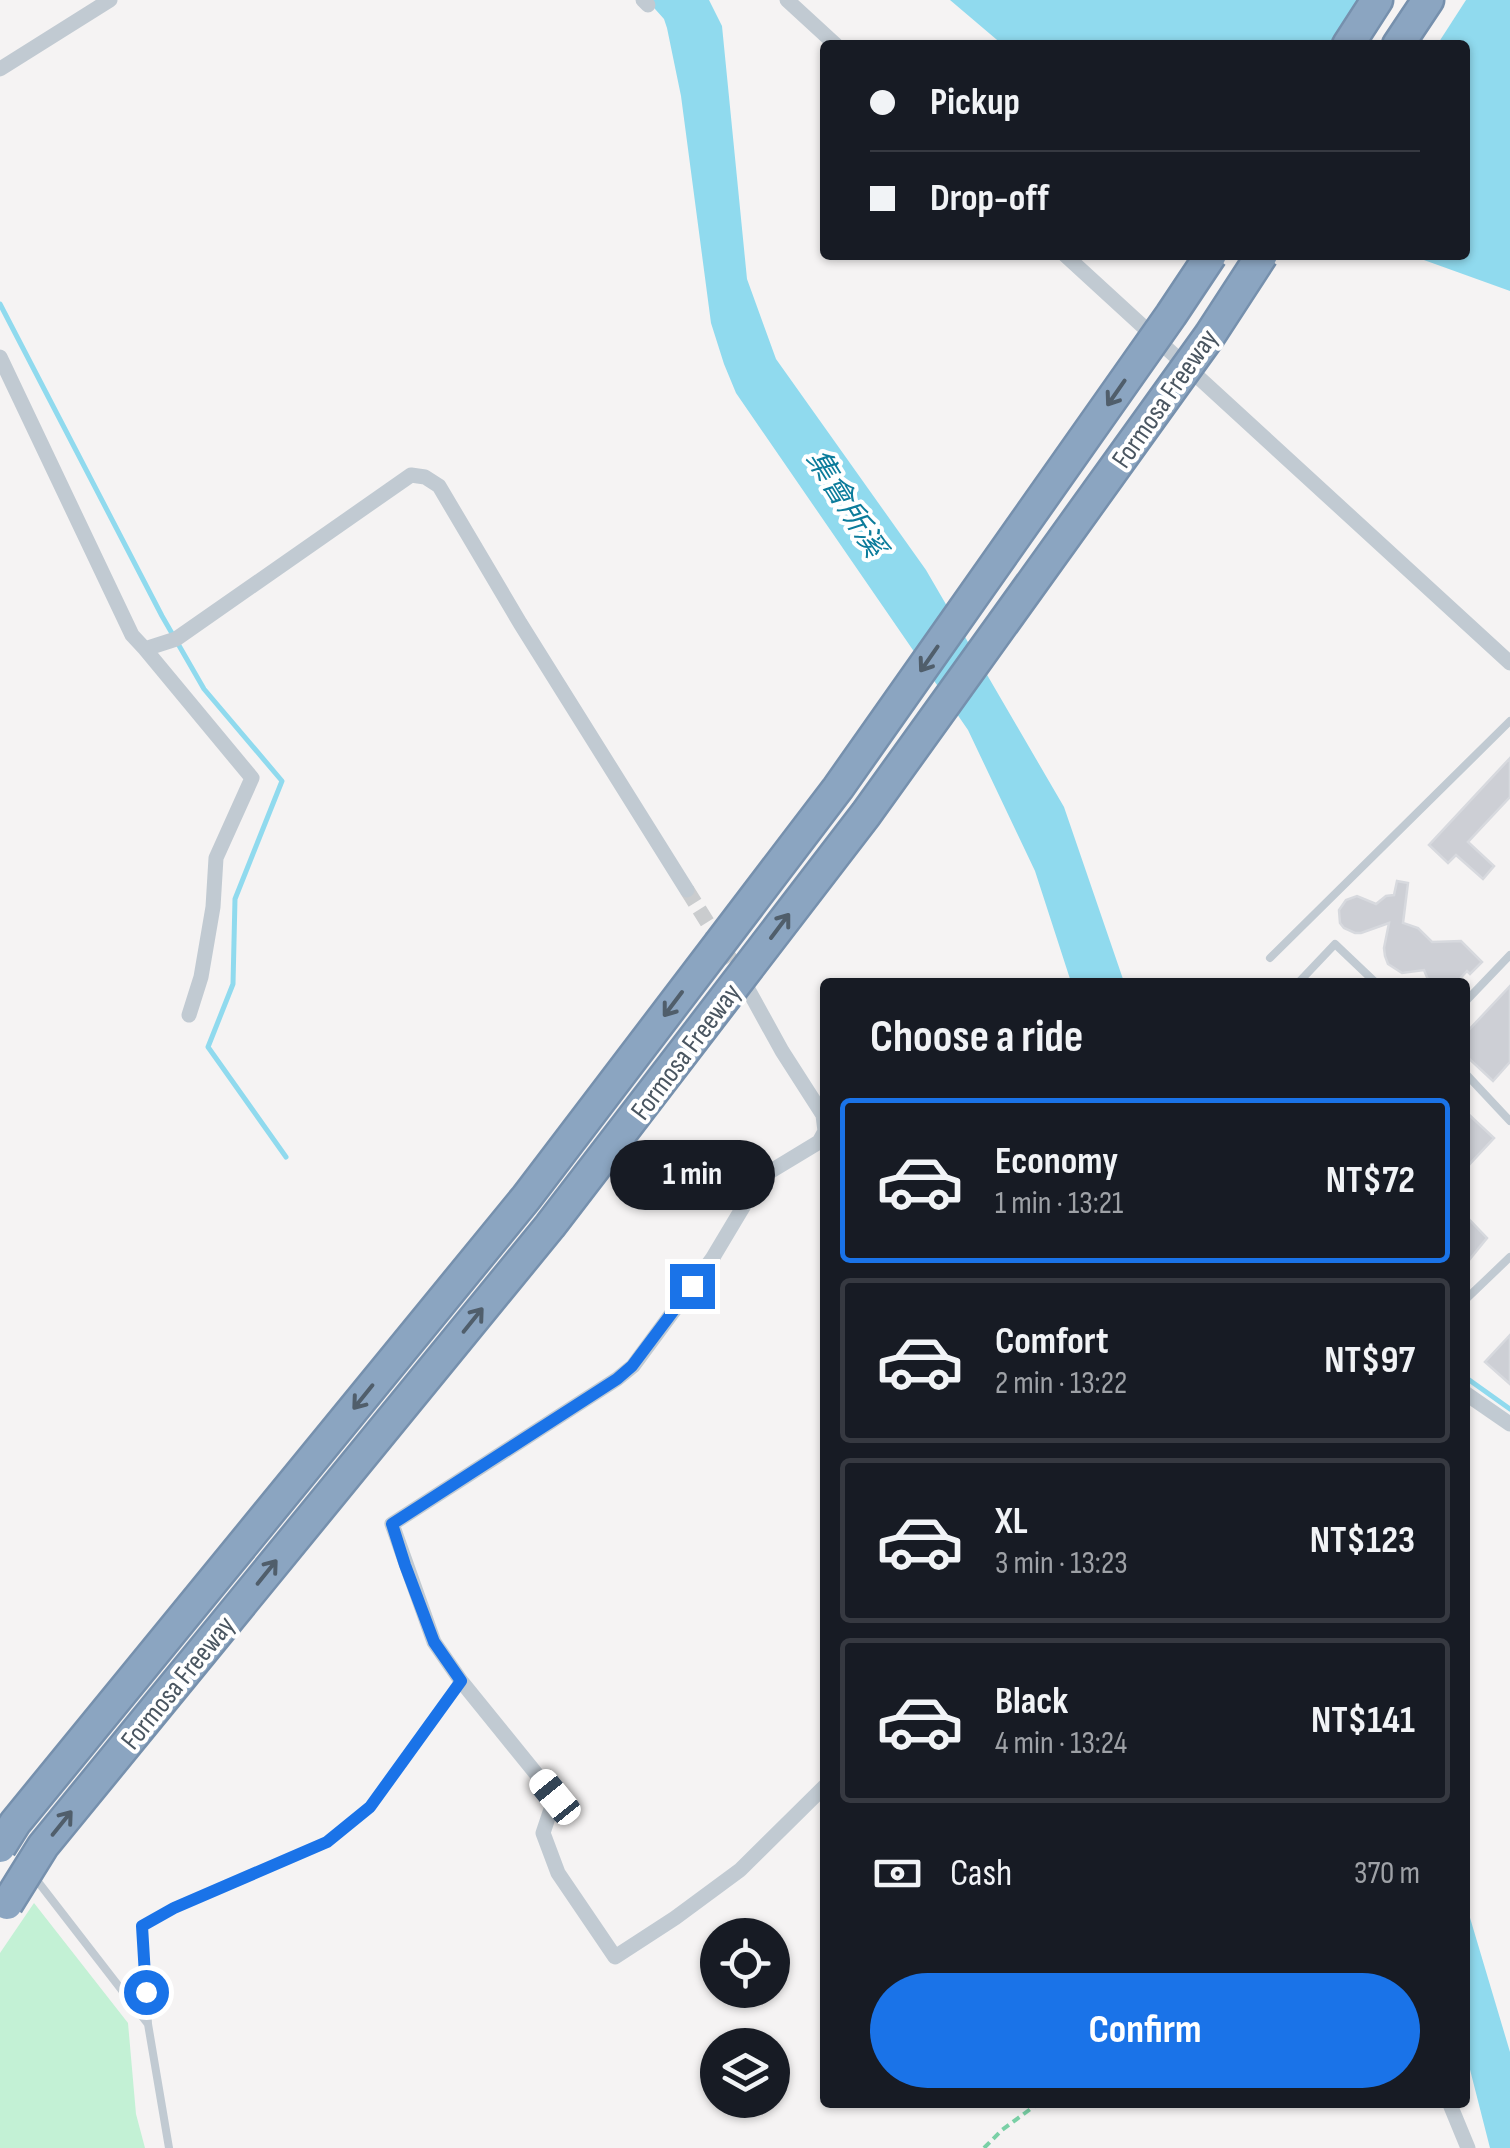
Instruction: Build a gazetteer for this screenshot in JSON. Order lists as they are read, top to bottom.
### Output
{
  "streets": {
    "highway": ["Formosa Freeway"]
  },
  "water": ["集會所溪"],
  "page": {
    "banner": ["Pickup", "Drop-off"],
    "heading": "Choose a ride",
    "list": [
      {
        "name": "Economy",
        "note": "1 min · 13:21",
        "value": "NT$72"
      },
      {
        "name": "Comfort",
        "note": "2 min · 13:22",
        "value": "NT$97"
      },
      {
        "name": "XL",
        "note": "3 min · 13:23",
        "value": "NT$123"
      },
      {
        "name": "Black",
        "note": "4 min · 13:24",
        "value": "NT$141"
      }
    ],
    "bubble": "1 min",
    "pay": ["Cash", "370 m"],
    "buttons": "Confirm"
  }
}
